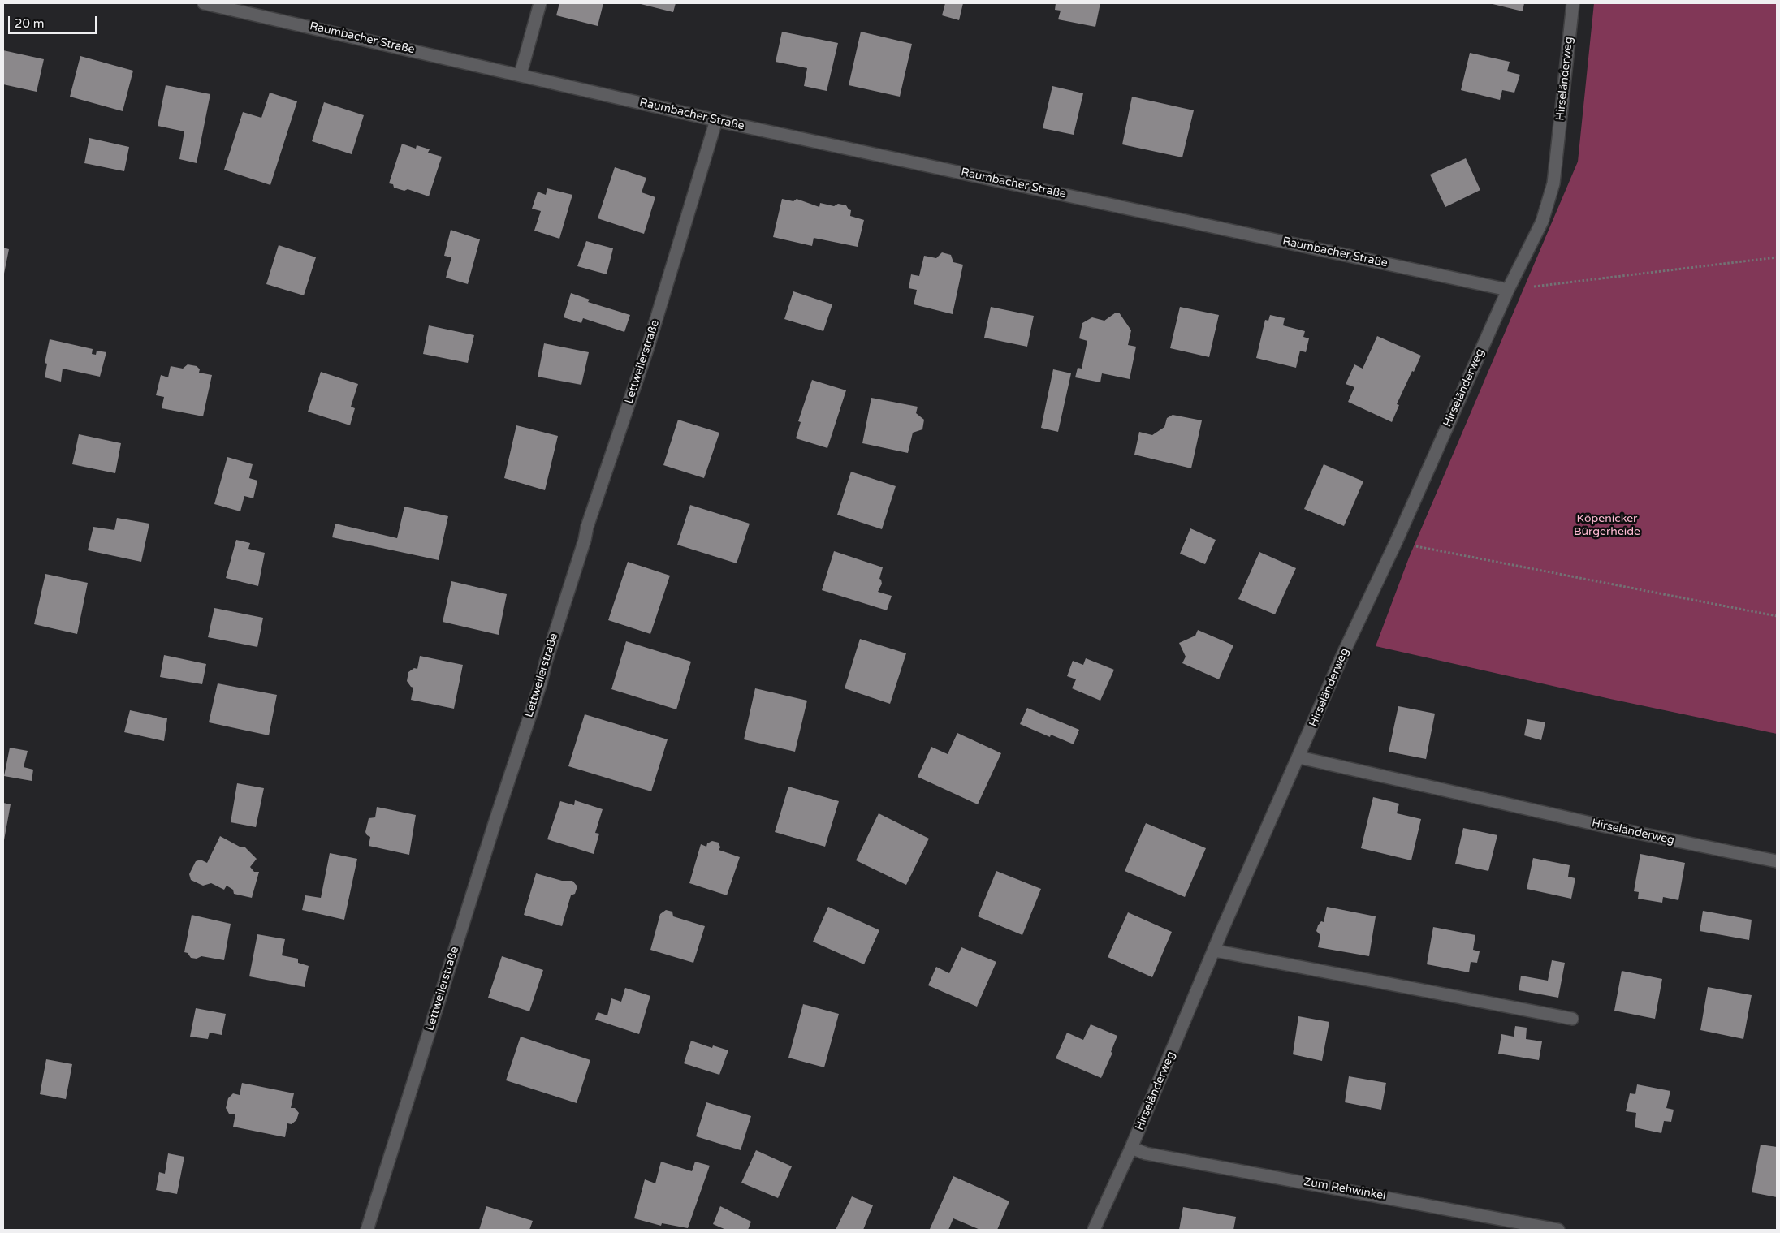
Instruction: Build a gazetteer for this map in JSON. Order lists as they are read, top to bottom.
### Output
{
  "streets": {
    "street": [
      "Raumbacher Straße",
      "Hirseländerweg",
      "Lettweilerstraße",
      "Zum Rehwinkel"
    ]
  },
  "crossings": [
    ["Raumbacher Straße", "Hirseländerweg"],
    ["Raumbacher Straße", "Lettweilerstraße"],
    ["Hirseländerweg", "Zum Rehwinkel"]
  ],
  "parks": ["Köpenicker Bürgerheide"],
  "scale_bar": "20 m"
}
